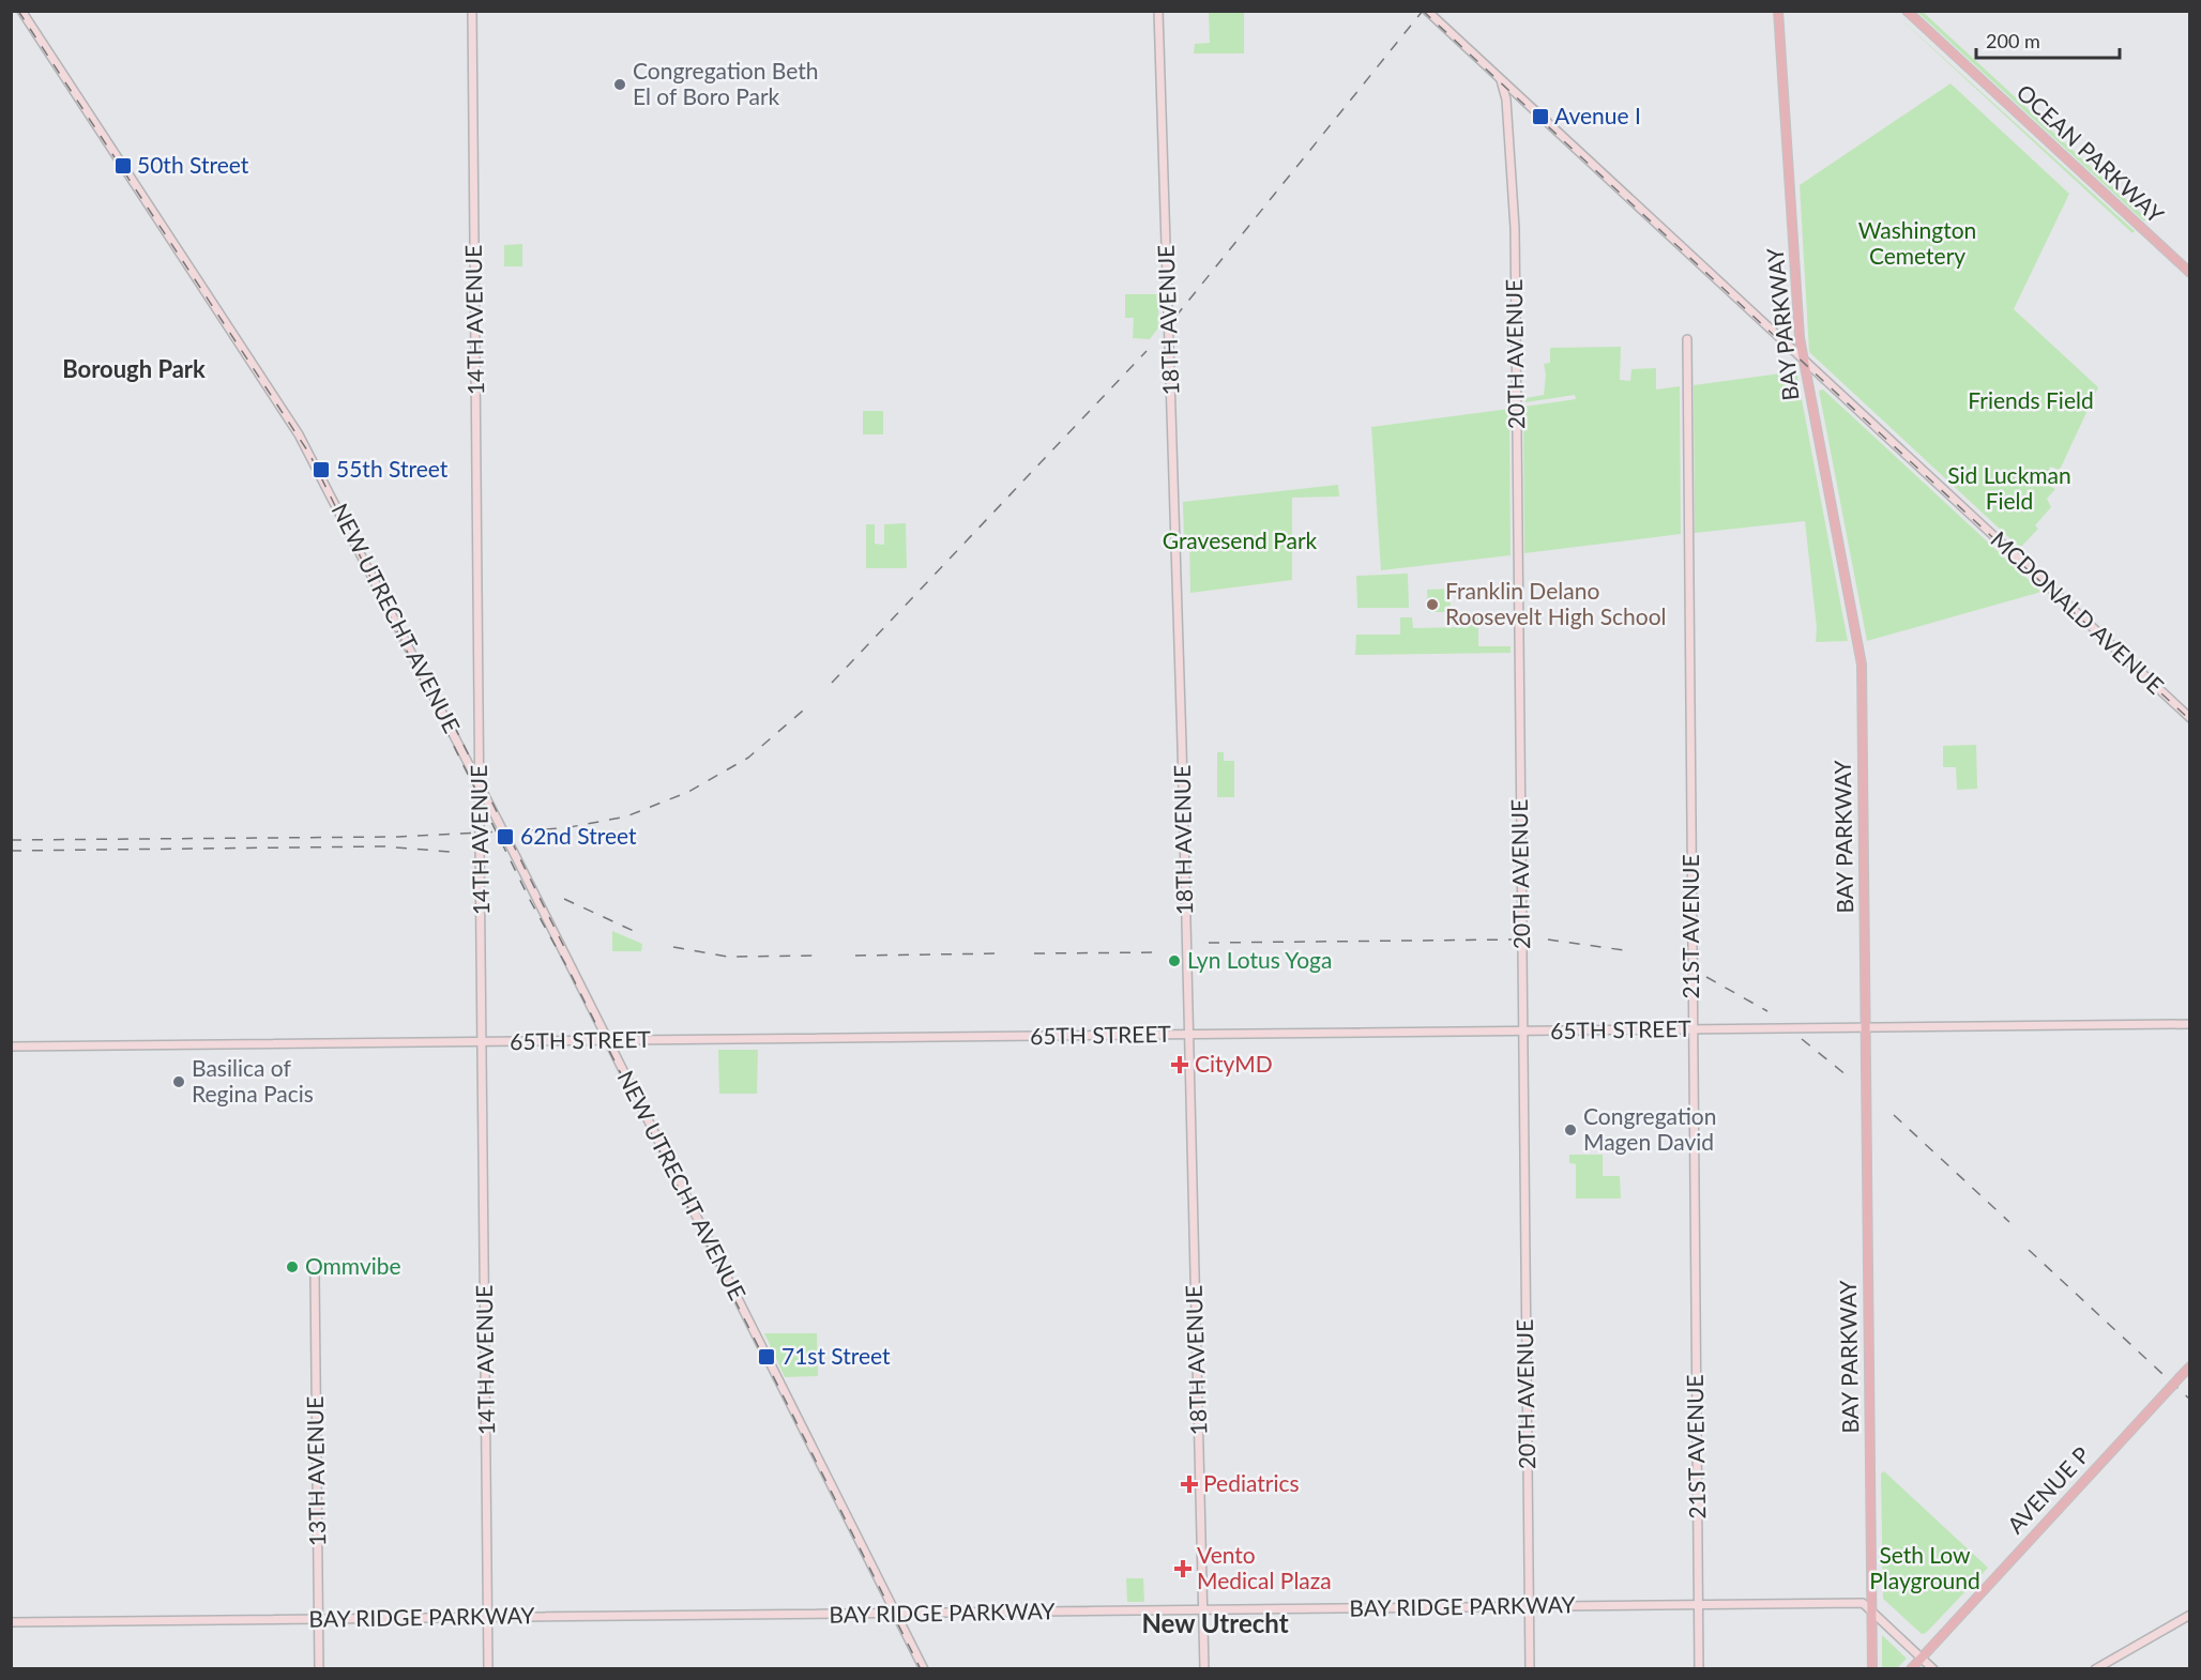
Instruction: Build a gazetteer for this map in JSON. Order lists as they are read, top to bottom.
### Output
{
  "streets": {
    "main road": [
      "OCEAN PARKWAY",
      "14TH AVENUE",
      "18TH AVENUE",
      "BAY PARKWAY",
      "20TH AVENUE",
      "MCDONALD AVENUE",
      "NEW UTRECHT AVENUE",
      "21ST AVENUE",
      "65TH STREET",
      "13TH AVENUE",
      "AVENUE P",
      "BAY RIDGE PARKWAY"
    ]
  },
  "crossings": [
    ["14TH AVENUE", "NEW UTRECHT AVENUE"],
    ["14TH AVENUE", "65TH STREET"],
    ["14TH AVENUE", "BAY RIDGE PARKWAY"],
    ["18TH AVENUE", "65TH STREET"],
    ["18TH AVENUE", "BAY RIDGE PARKWAY"],
    ["BAY PARKWAY", "MCDONALD AVENUE"],
    ["BAY PARKWAY", "65TH STREET"],
    ["BAY PARKWAY", "BAY RIDGE PARKWAY"],
    ["20TH AVENUE", "MCDONALD AVENUE"],
    ["20TH AVENUE", "65TH STREET"],
    ["20TH AVENUE", "BAY RIDGE PARKWAY"],
    ["NEW UTRECHT AVENUE", "65TH STREET"],
    ["NEW UTRECHT AVENUE", "BAY RIDGE PARKWAY"],
    ["21ST AVENUE", "65TH STREET"],
    ["21ST AVENUE", "BAY RIDGE PARKWAY"],
    ["13TH AVENUE", "BAY RIDGE PARKWAY"]
  ],
  "districts": ["Borough Park", "New Utrecht"],
  "parks": [
    "Washington Cemetery",
    "Friends Field",
    "Sid Luckman Field",
    "Gravesend Park",
    "Seth Low Playground"
  ],
  "places": {
    "other": [
      "Congregation Beth El of Boro Park",
      "Franklin Delano Roosevelt High School",
      "Lyn Lotus Yoga",
      "Basilica of Regina Pacis",
      "Congregation Magen David",
      "Ommvibe"
    ],
    "transit": [
      "Avenue I",
      "50th Street",
      "55th Street",
      "62nd Street",
      "71st Street"
    ],
    "health": ["CityMD", "Pediatrics", "Vento Medical Plaza"]
  },
  "scale_bar": "200 m"
}
